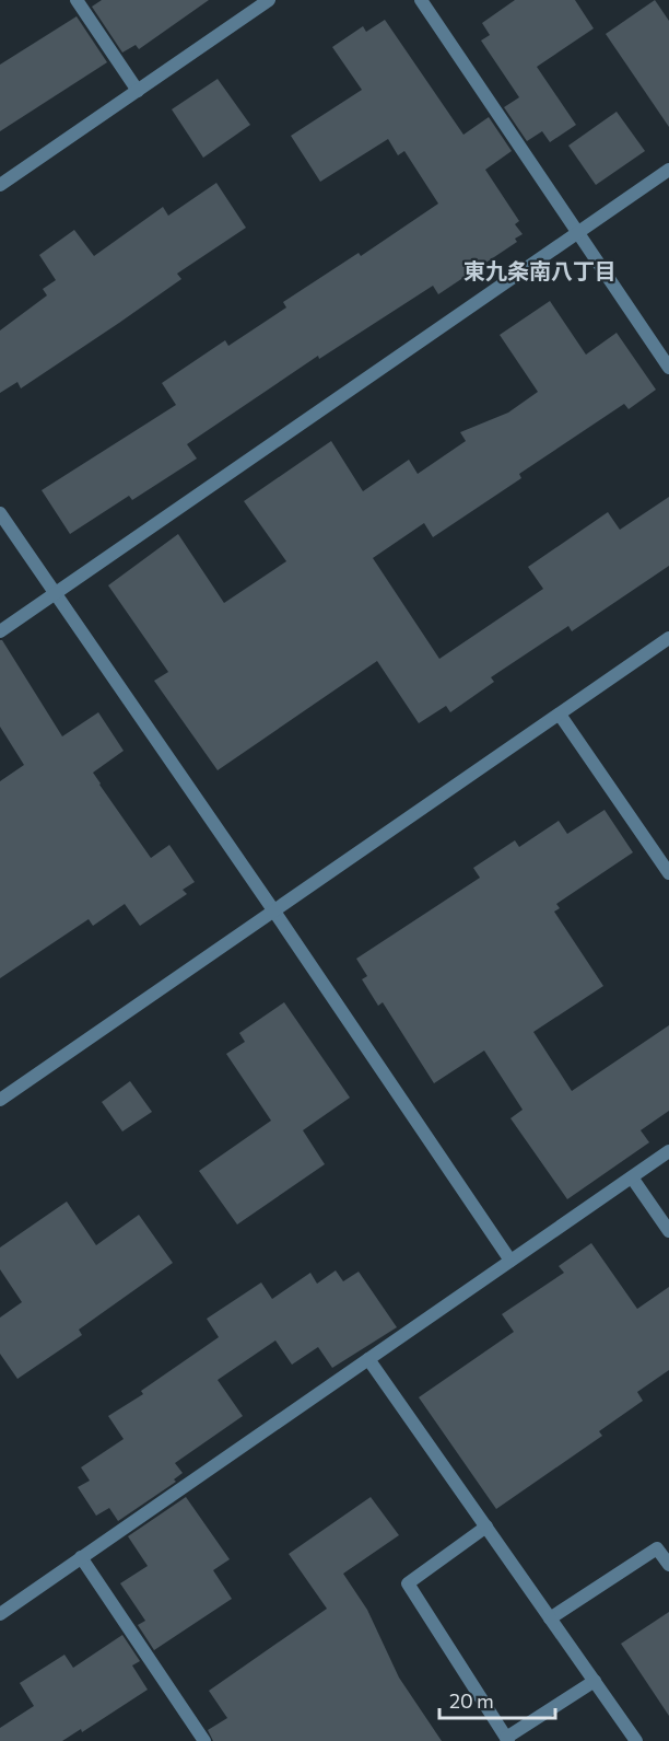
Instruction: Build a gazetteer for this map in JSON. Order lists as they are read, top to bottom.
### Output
{
  "districts": ["東九条南八丁目"],
  "scale_bar": "20 m"
}
